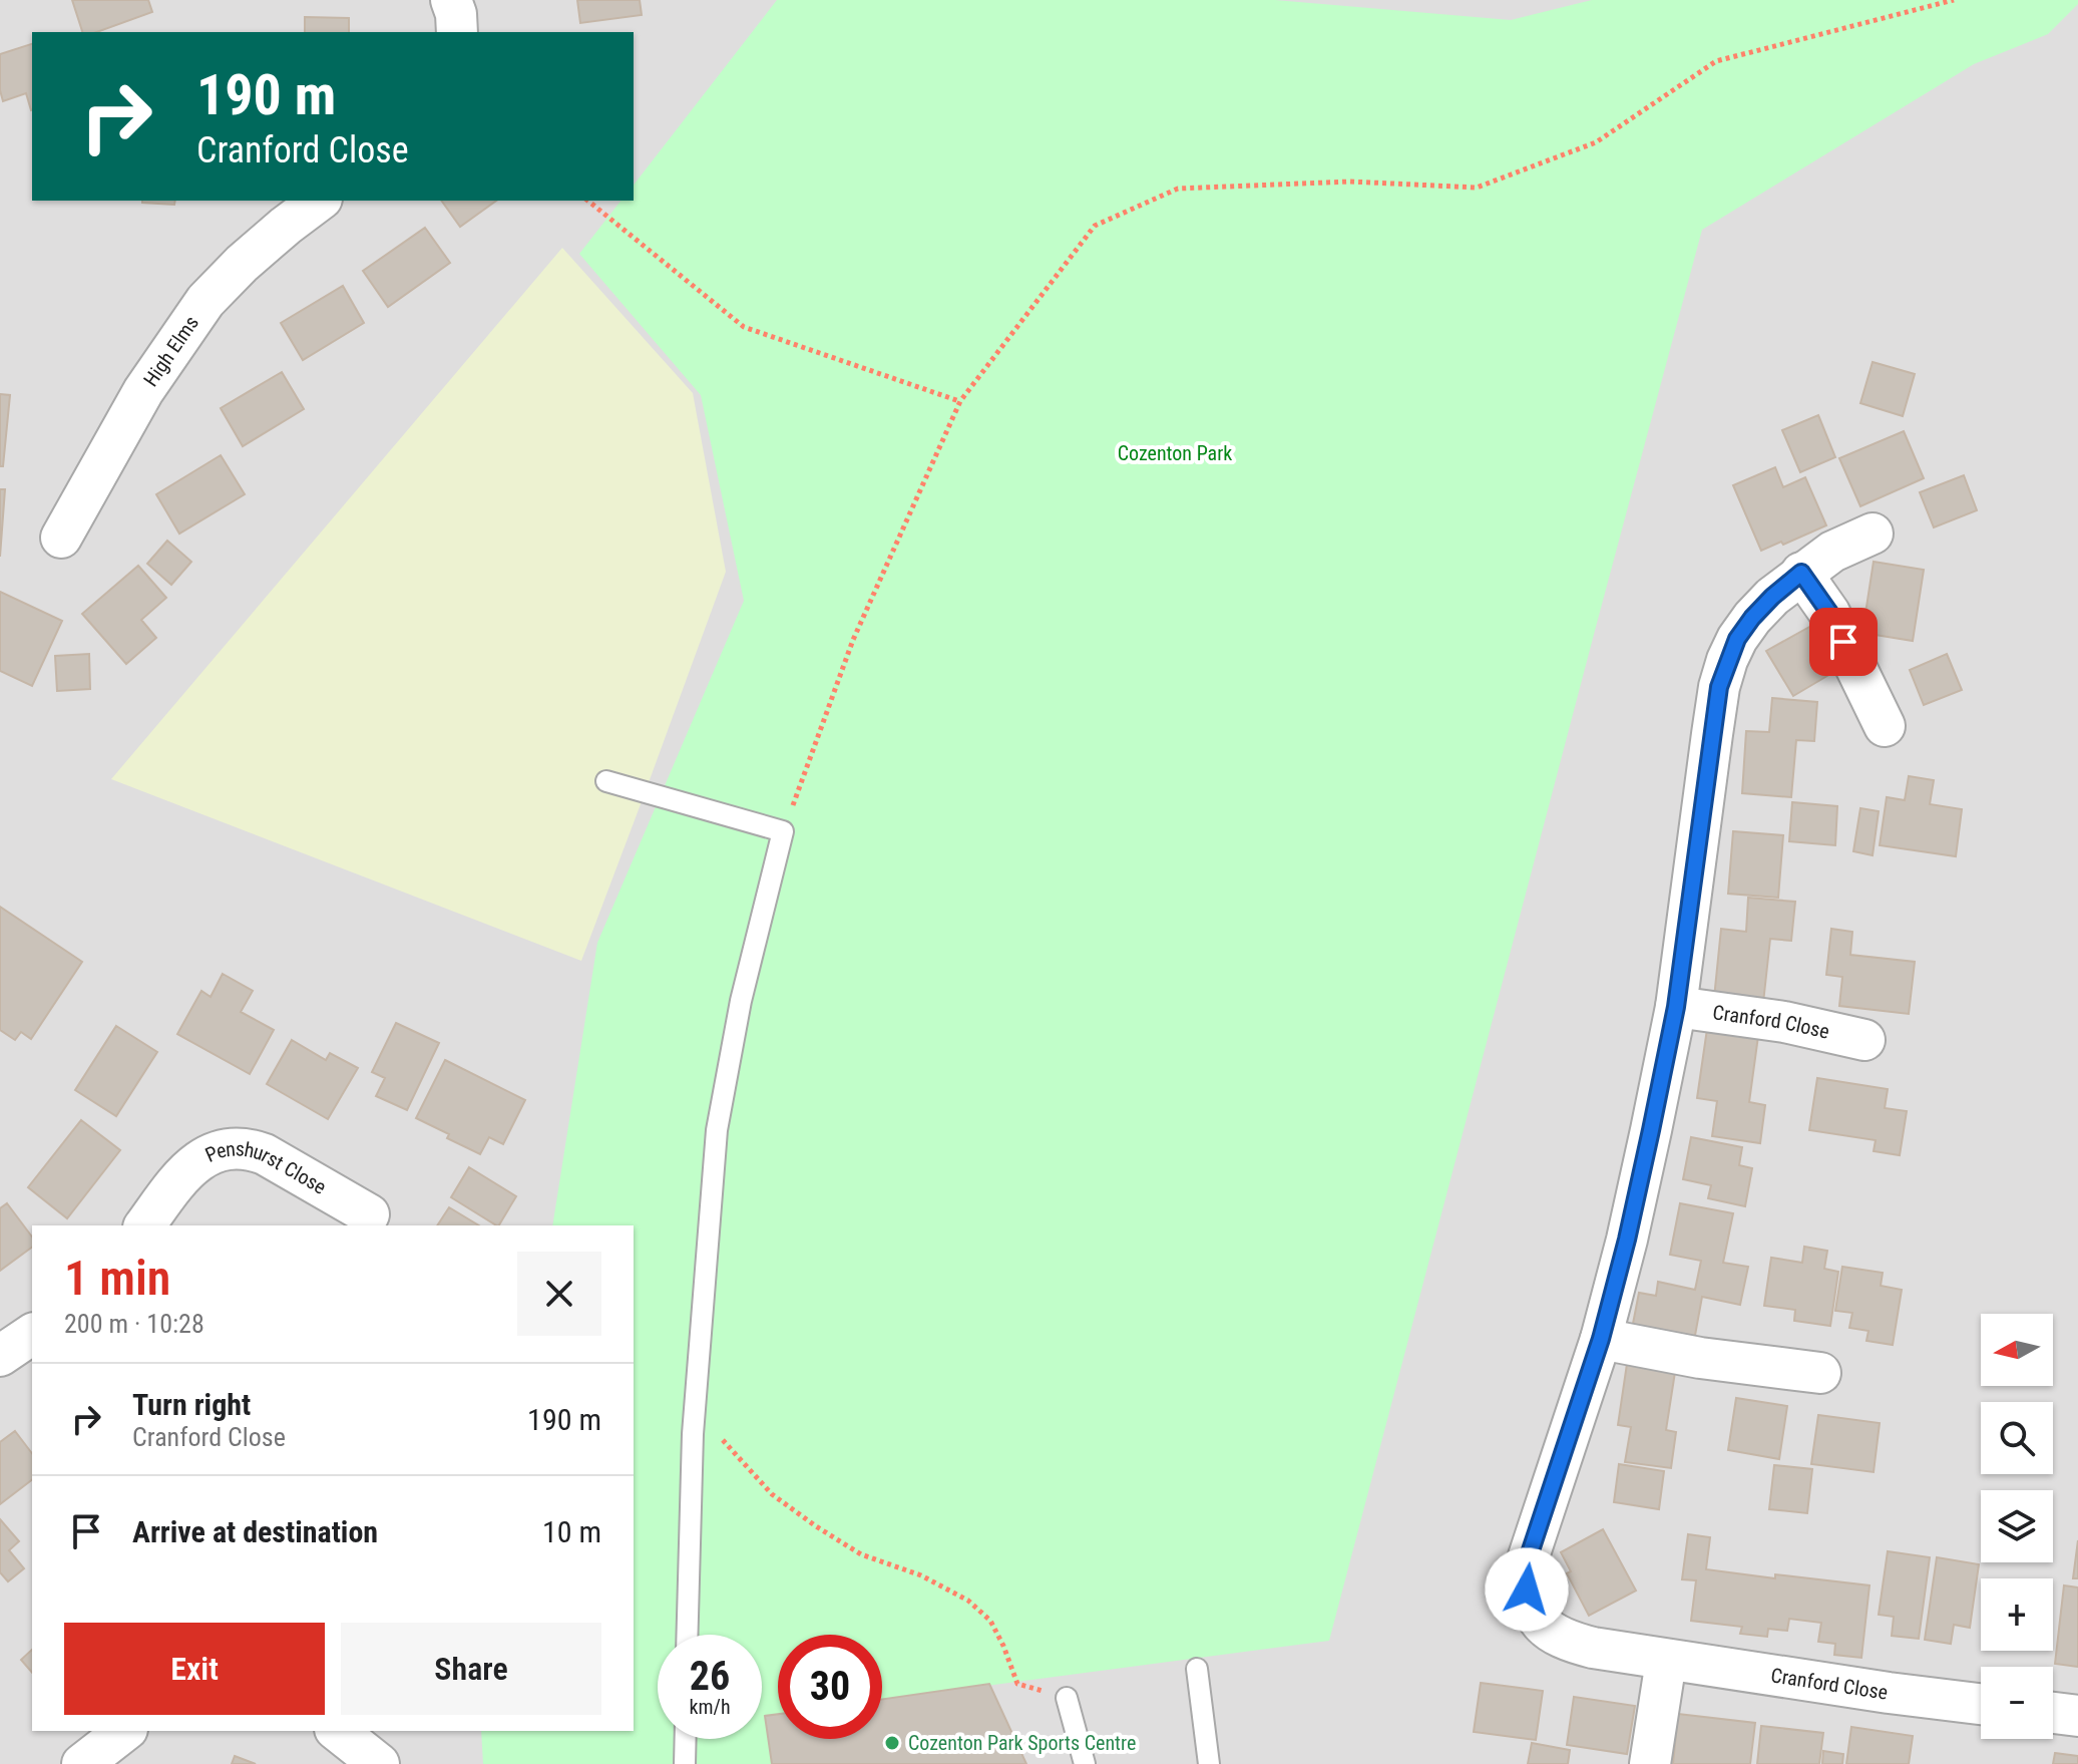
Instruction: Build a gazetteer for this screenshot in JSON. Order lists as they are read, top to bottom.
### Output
{
  "streets": {
    "street": ["High Elms", "Cranford Close", "Penshurst Close"]
  },
  "parks": ["Cozenton Park"],
  "places": ["Cozenton Park Sports Centre"],
  "north": "left",
  "page": {
    "turn": ["190 m", "Cranford Close"],
    "heading": ["1 min", "200 m · 10:28"],
    "map_buttons": ["+", "−"],
    "list": [
      {
        "name": "Turn right",
        "note": "Cranford Close",
        "value": "190 m"
      },
      {
        "name": "Arrive at destination",
        "value": "10 m"
      }
    ],
    "buttons": ["Exit", "Share"],
    "speed": "26 km/h",
    "limit": "30"
  }
}
